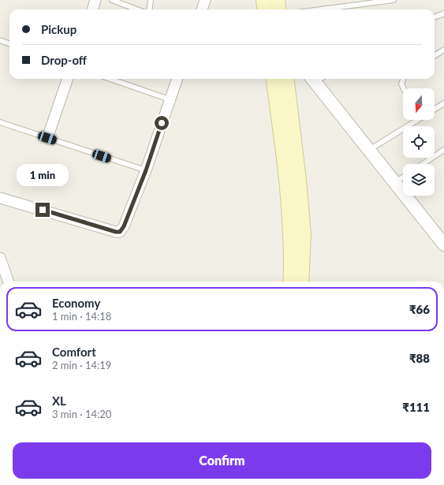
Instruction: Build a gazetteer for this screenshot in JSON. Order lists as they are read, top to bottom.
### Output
{
  "north": "bottom",
  "page": {
    "banner": ["Pickup", "Drop-off"],
    "bubble": "1 min",
    "list": [
      {
        "name": "Economy",
        "note": "1 min · 14:18",
        "value": "₹66"
      },
      {
        "name": "Comfort",
        "note": "2 min · 14:19",
        "value": "₹88"
      },
      {
        "name": "XL",
        "note": "3 min · 14:20",
        "value": "₹111"
      }
    ],
    "buttons": "Confirm"
  }
}
